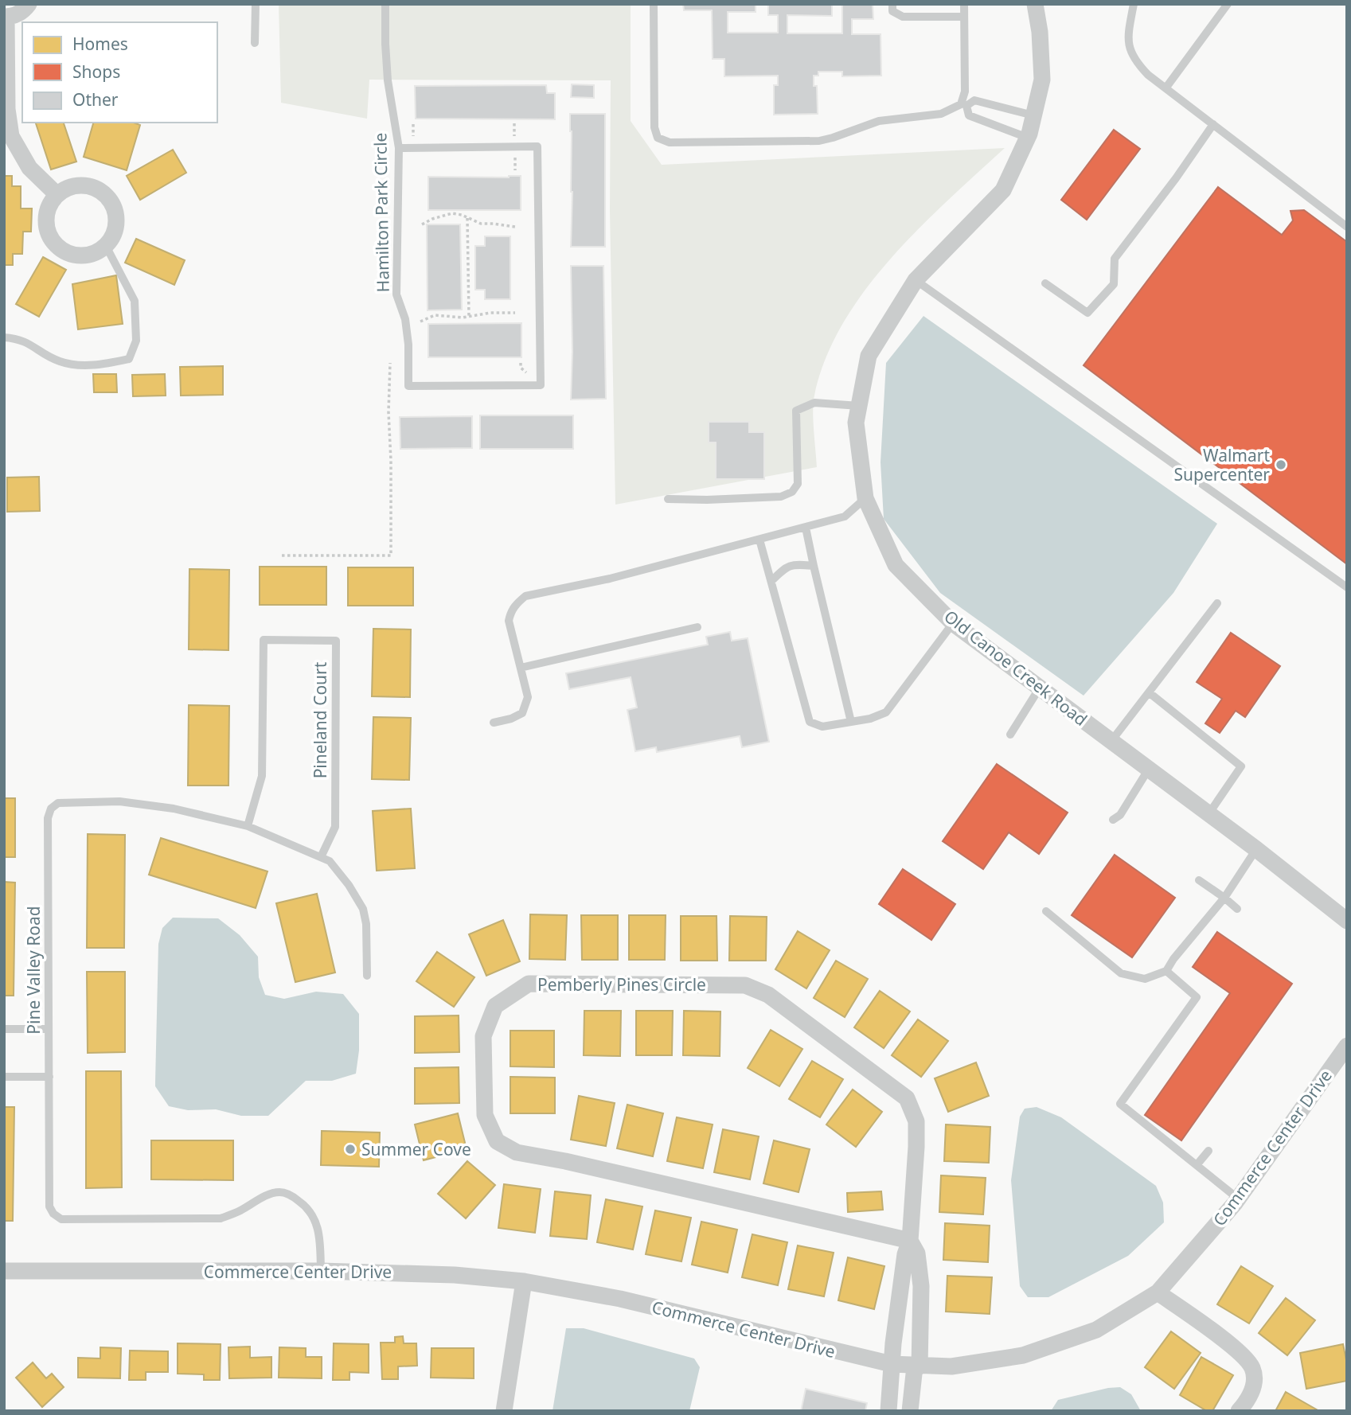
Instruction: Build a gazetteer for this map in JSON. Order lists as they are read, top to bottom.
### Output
{
  "streets": {
    "street": ["Old Canoe Creek Road", "Pemberly Pines Circle", "Commerce Center Drive"],
    "lane": ["Hamilton Park Circle", "Pineland Court", "Pine Valley Road"]
  },
  "crossings": [
    ["Pineland Court", "Pine Valley Road"],
    ["Pine Valley Road", "Commerce Center Drive"],
    ["Pemberly Pines Circle", "Commerce Center Drive"]
  ],
  "places": ["Walmart Supercenter", "Summer Cove"],
  "legend": ["Homes", "Shops", "Other"]
}
